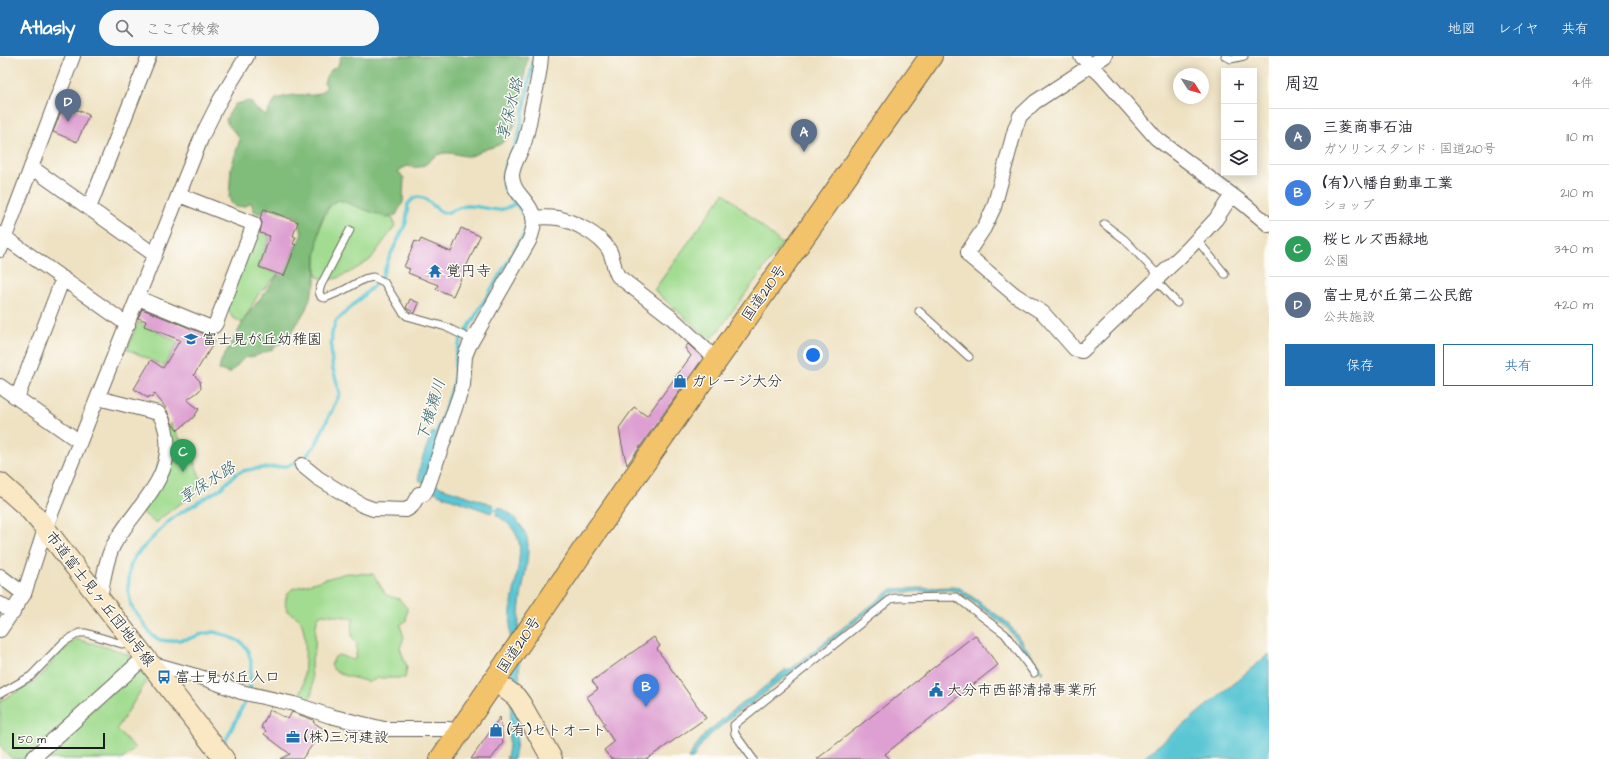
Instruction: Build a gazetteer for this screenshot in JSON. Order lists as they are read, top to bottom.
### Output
{
  "streets": {
    "highway": ["国道210号"],
    "street": ["市道富士見ヶ丘団地1号線"]
  },
  "water": ["享保水路", "下横瀬川"],
  "places": {
    "temple": ["覚円寺"],
    "school or university": ["富士見が丘幼稚園"],
    "shop": ["ガレージ大分", "(有)セトオート"],
    "bus stop": ["富士見が丘入口"],
    "public building": ["大分市西部清掃事業所"],
    "office": ["(株)三河建設"]
  },
  "scale_bar": "50 m",
  "north": "bottom right",
  "page": {
    "header": "Atlasly",
    "search": "ここで検索",
    "nav": ["地図", "レイヤ", "共有"],
    "heading": ["周辺", "4件"],
    "map_buttons": ["+", "−"],
    "pins": [
      "D",
      "A",
      "C",
      "B"
    ],
    "list": [
      {
        "mark": "A",
        "name": "三菱商事石油",
        "note": "ガソリンスタンド · 国道210号",
        "value": "110 m"
      },
      {
        "mark": "B",
        "name": "(有)八幡自動車工業",
        "note": "ショップ",
        "value": "210 m"
      },
      {
        "mark": "C",
        "name": "桜ヒルズ西緑地",
        "note": "公園",
        "value": "340 m"
      },
      {
        "mark": "D",
        "name": "富士見が丘第二公民館",
        "note": "公共施設",
        "value": "420 m"
      }
    ],
    "buttons": ["保存", "共有"],
    "scale": "50 m"
  }
}
